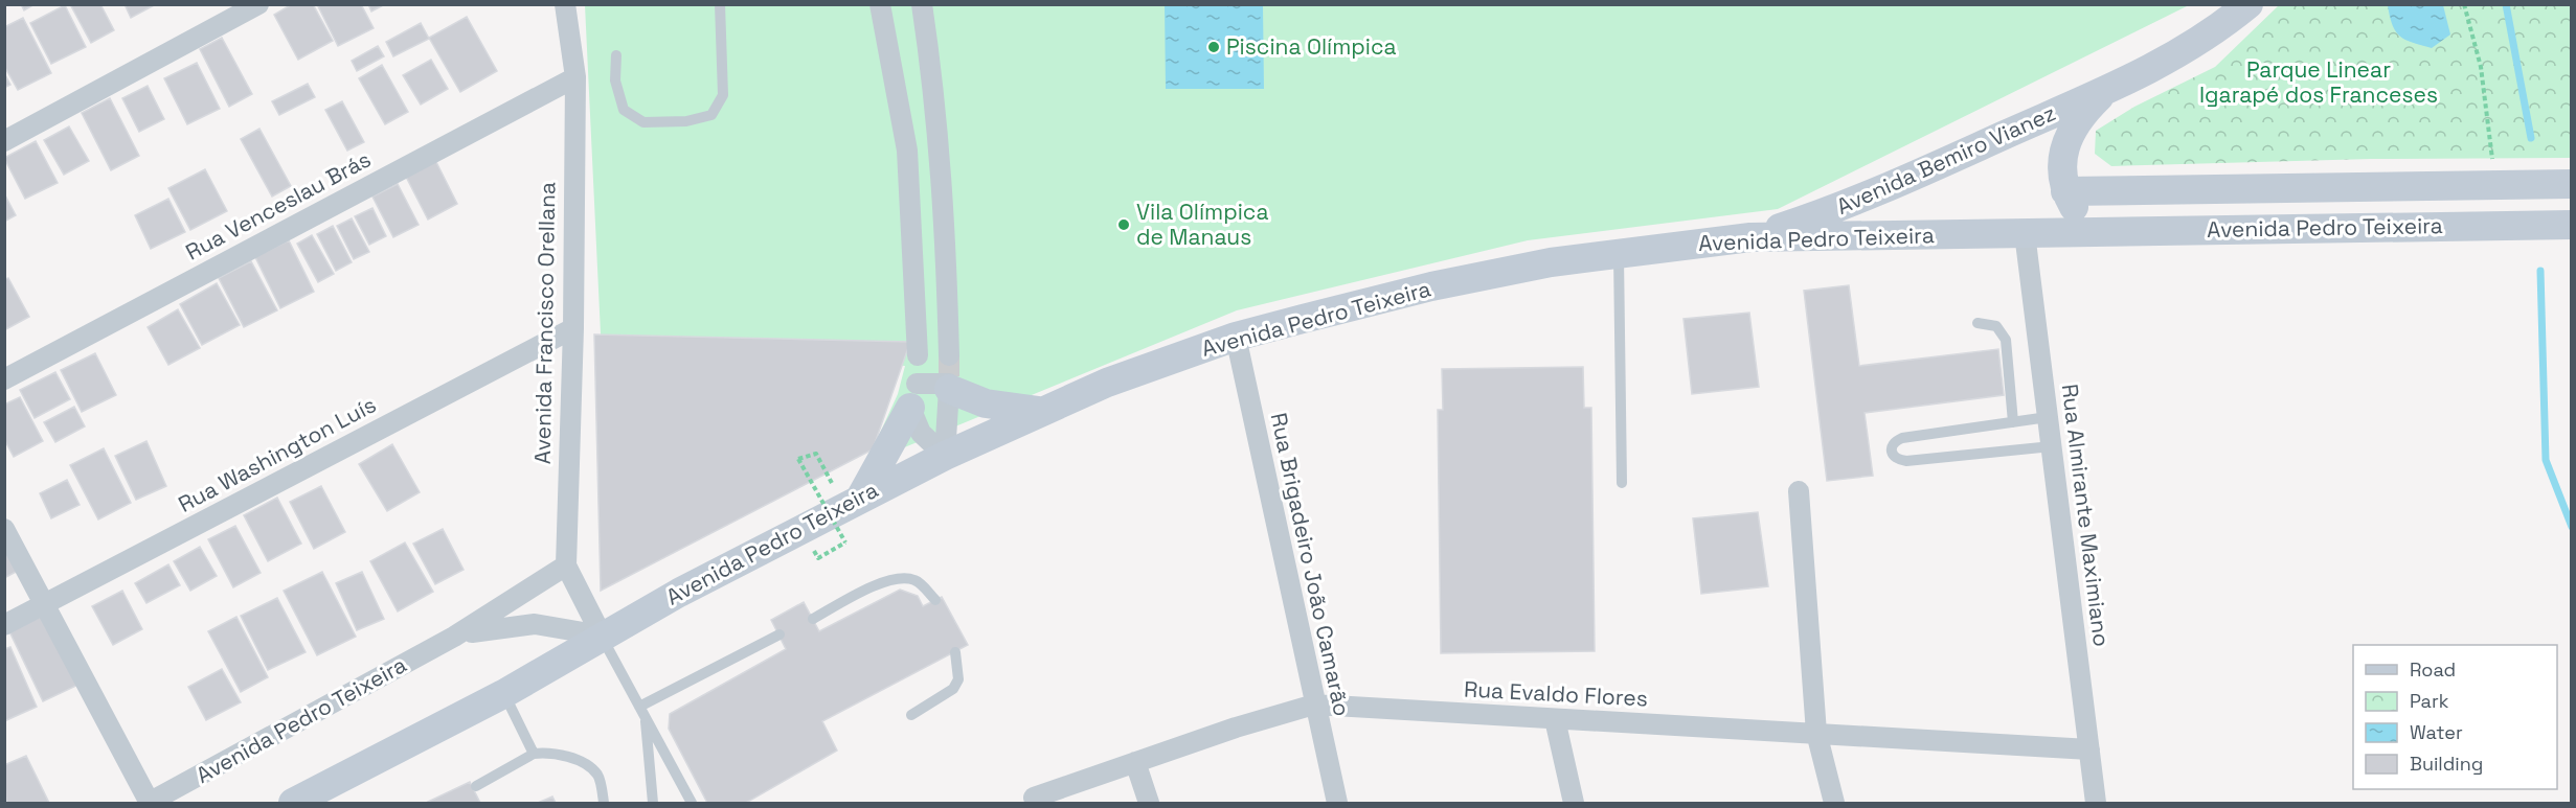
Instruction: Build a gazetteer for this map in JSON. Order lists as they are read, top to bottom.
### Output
{
  "streets": {
    "street": [
      "Avenida Bemiro Vianez",
      "Rua Venceslau Brás",
      "Avenida Pedro Teixeira",
      "Avenida Francisco Orellana",
      "Rua Washington Luís",
      "Rua Almirante Maximiano",
      "Rua Brigadeiro João Camarão",
      "Rua Evaldo Flores"
    ]
  },
  "crossings": [
    ["Avenida Bemiro Vianez", "Avenida Pedro Teixeira"],
    ["Rua Venceslau Brás", "Avenida Francisco Orellana"],
    ["Avenida Pedro Teixeira", "Avenida Francisco Orellana"],
    ["Avenida Pedro Teixeira", "Rua Almirante Maximiano"],
    ["Avenida Pedro Teixeira", "Rua Brigadeiro João Camarão"],
    ["Avenida Francisco Orellana", "Rua Washington Luís"],
    ["Rua Almirante Maximiano", "Rua Evaldo Flores"],
    ["Rua Brigadeiro João Camarão", "Rua Evaldo Flores"]
  ],
  "parks": ["Parque Linear Igarapé dos Franceses"],
  "places": ["Piscina Olímpica", "Vila Olímpica de Manaus"],
  "legend": [
    "Road",
    "Park",
    "Water",
    "Building"
  ]
}
